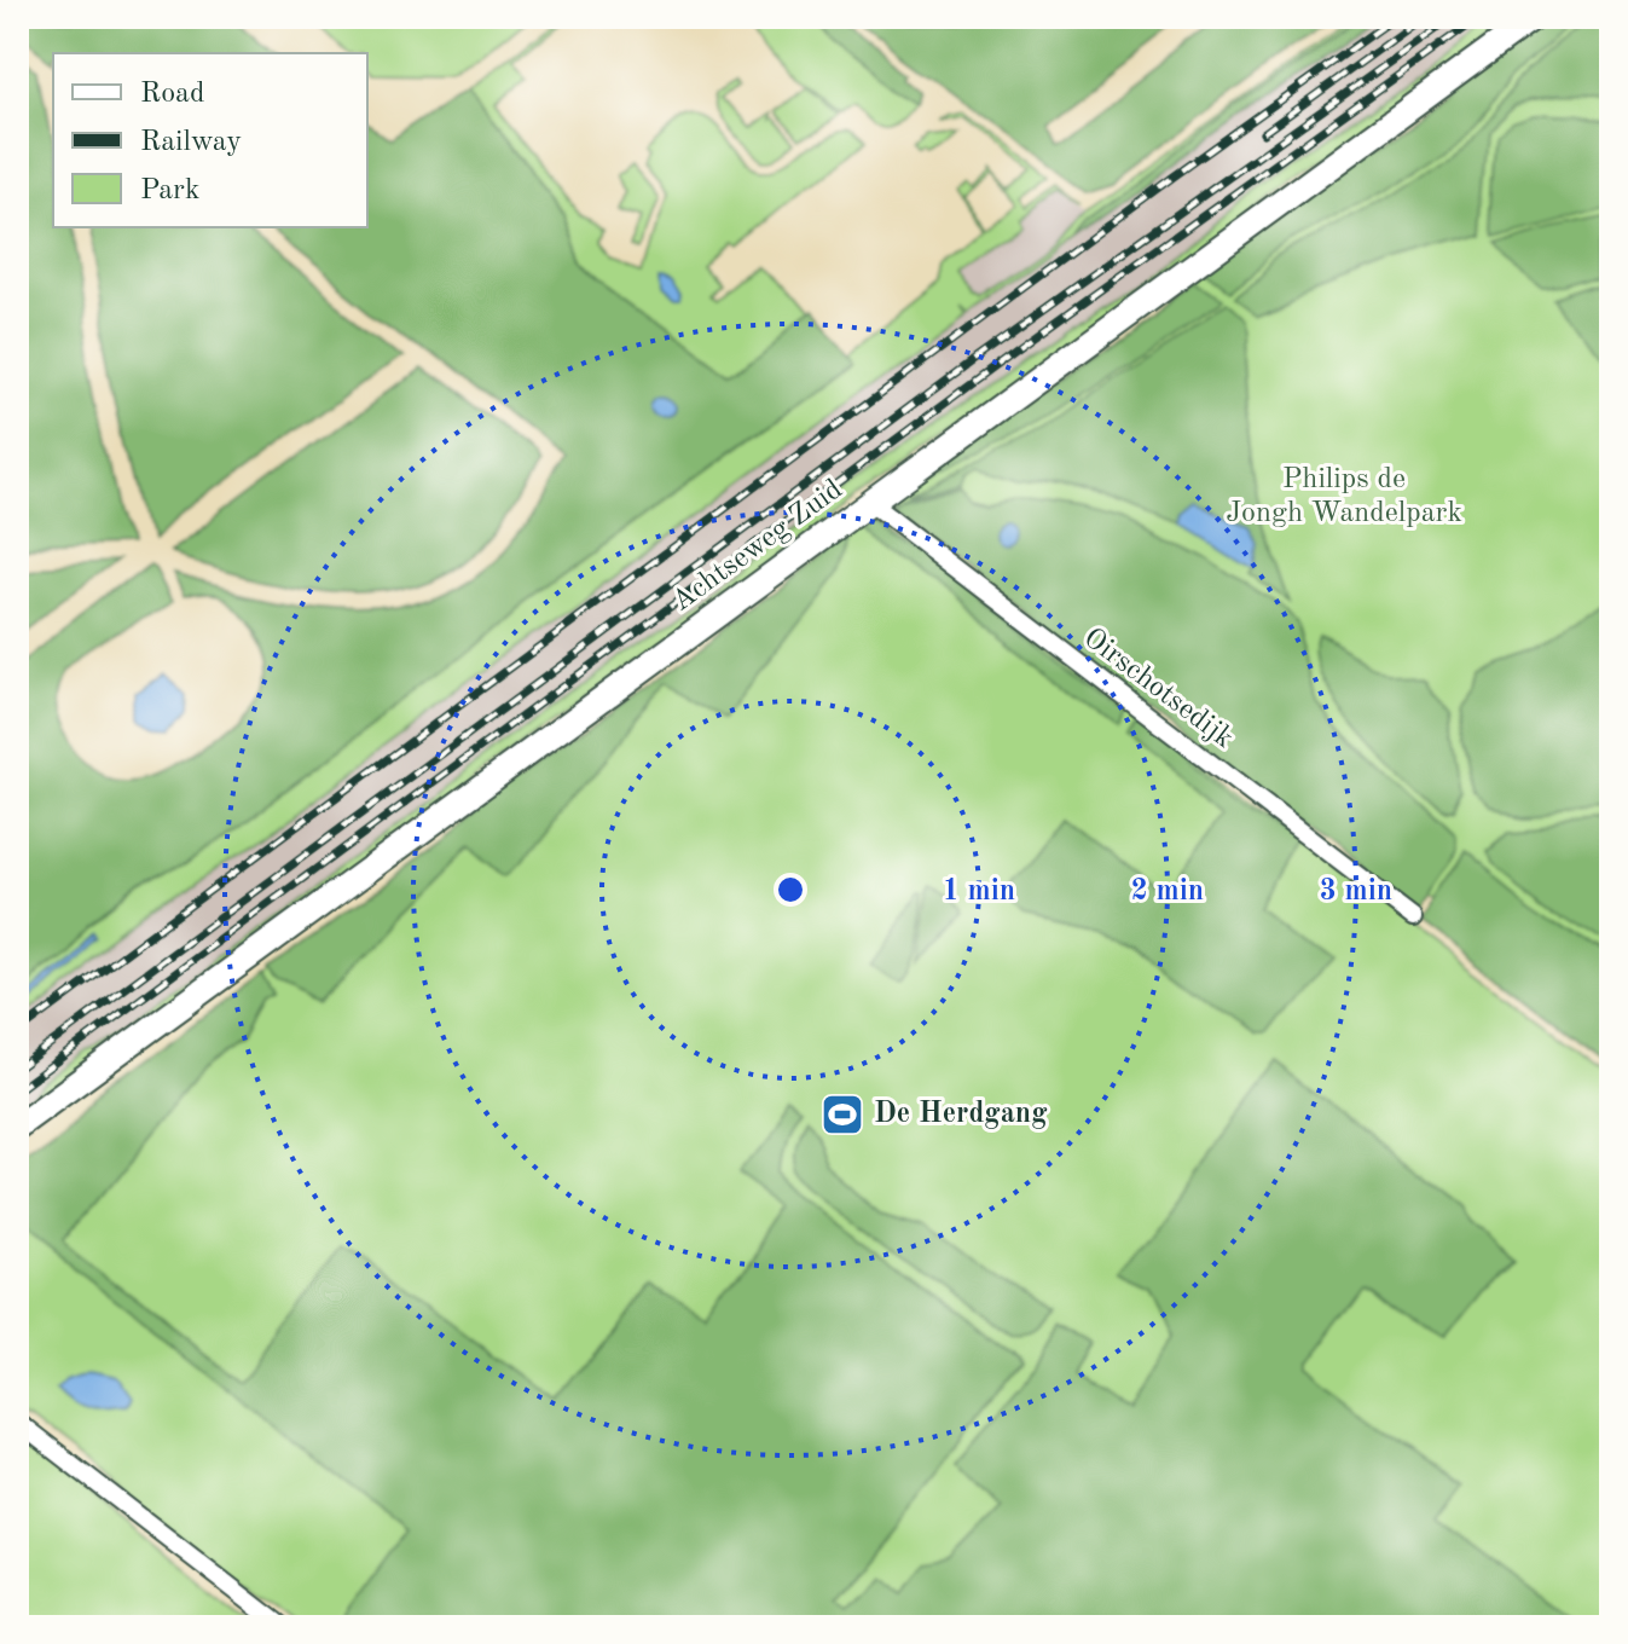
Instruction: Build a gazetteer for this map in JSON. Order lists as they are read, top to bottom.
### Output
{
  "streets": {
    "street": ["Achtseweg Zuid", "Oirschotsedijk"]
  },
  "crossings": [
    ["Achtseweg Zuid", "Oirschotsedijk"]
  ],
  "parks": ["Philips de Jongh Wandelpark"],
  "places": {
    "sports": ["De Herdgang"]
  },
  "legend": ["Road", "Railway", "Park"],
  "rings": ["1 min", "2 min", "3 min"]
}
